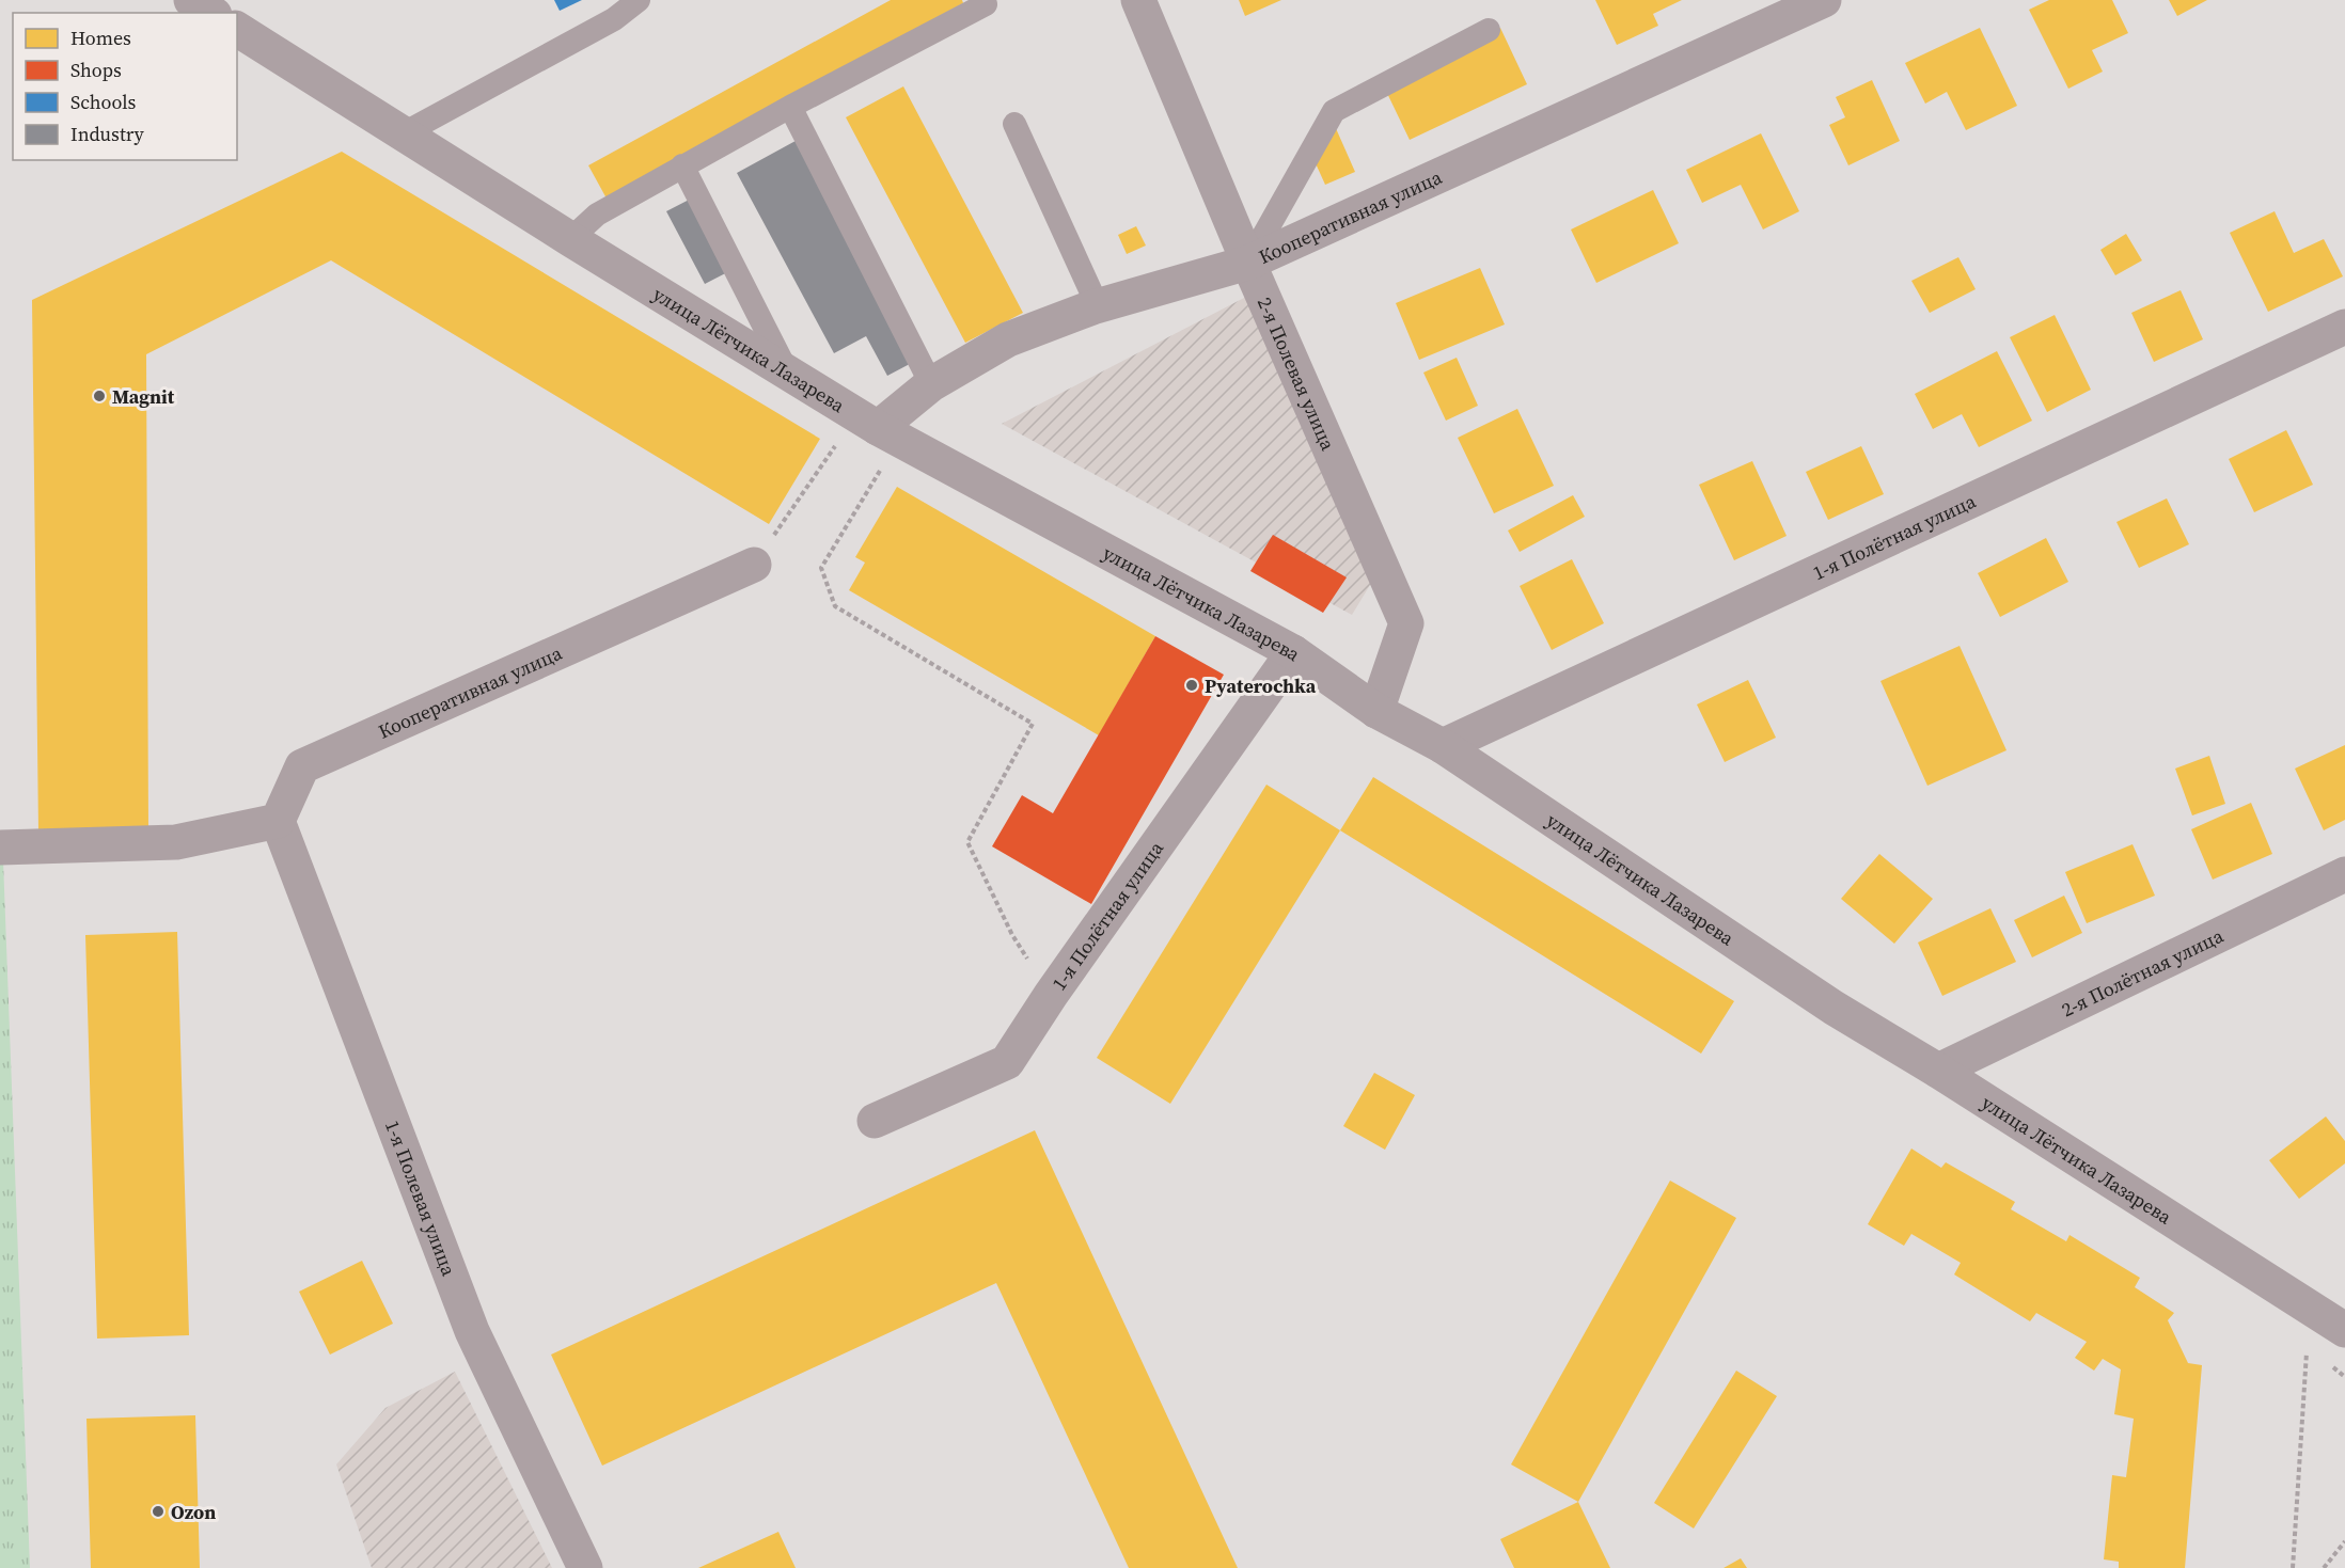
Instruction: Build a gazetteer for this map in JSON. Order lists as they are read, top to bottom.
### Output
{
  "streets": {
    "street": [
      "Кооперативная улица",
      "улица Лётчика Лазарева",
      "2-я Полевая улица",
      "1-я Полётная улица",
      "2-я Полётная улица",
      "1-я Полевая улица"
    ]
  },
  "crossings": [
    ["Кооперативная улица", "улица Лётчика Лазарева"],
    ["Кооперативная улица", "2-я Полевая улица"],
    ["Кооперативная улица", "1-я Полевая улица"],
    ["улица Лётчика Лазарева", "2-я Полевая улица"],
    ["улица Лётчика Лазарева", "1-я Полётная улица"],
    ["улица Лётчика Лазарева", "2-я Полётная улица"]
  ],
  "places": ["Magnit", "Pyaterochka", "Ozon"],
  "legend": [
    "Homes",
    "Shops",
    "Schools",
    "Industry"
  ]
}
